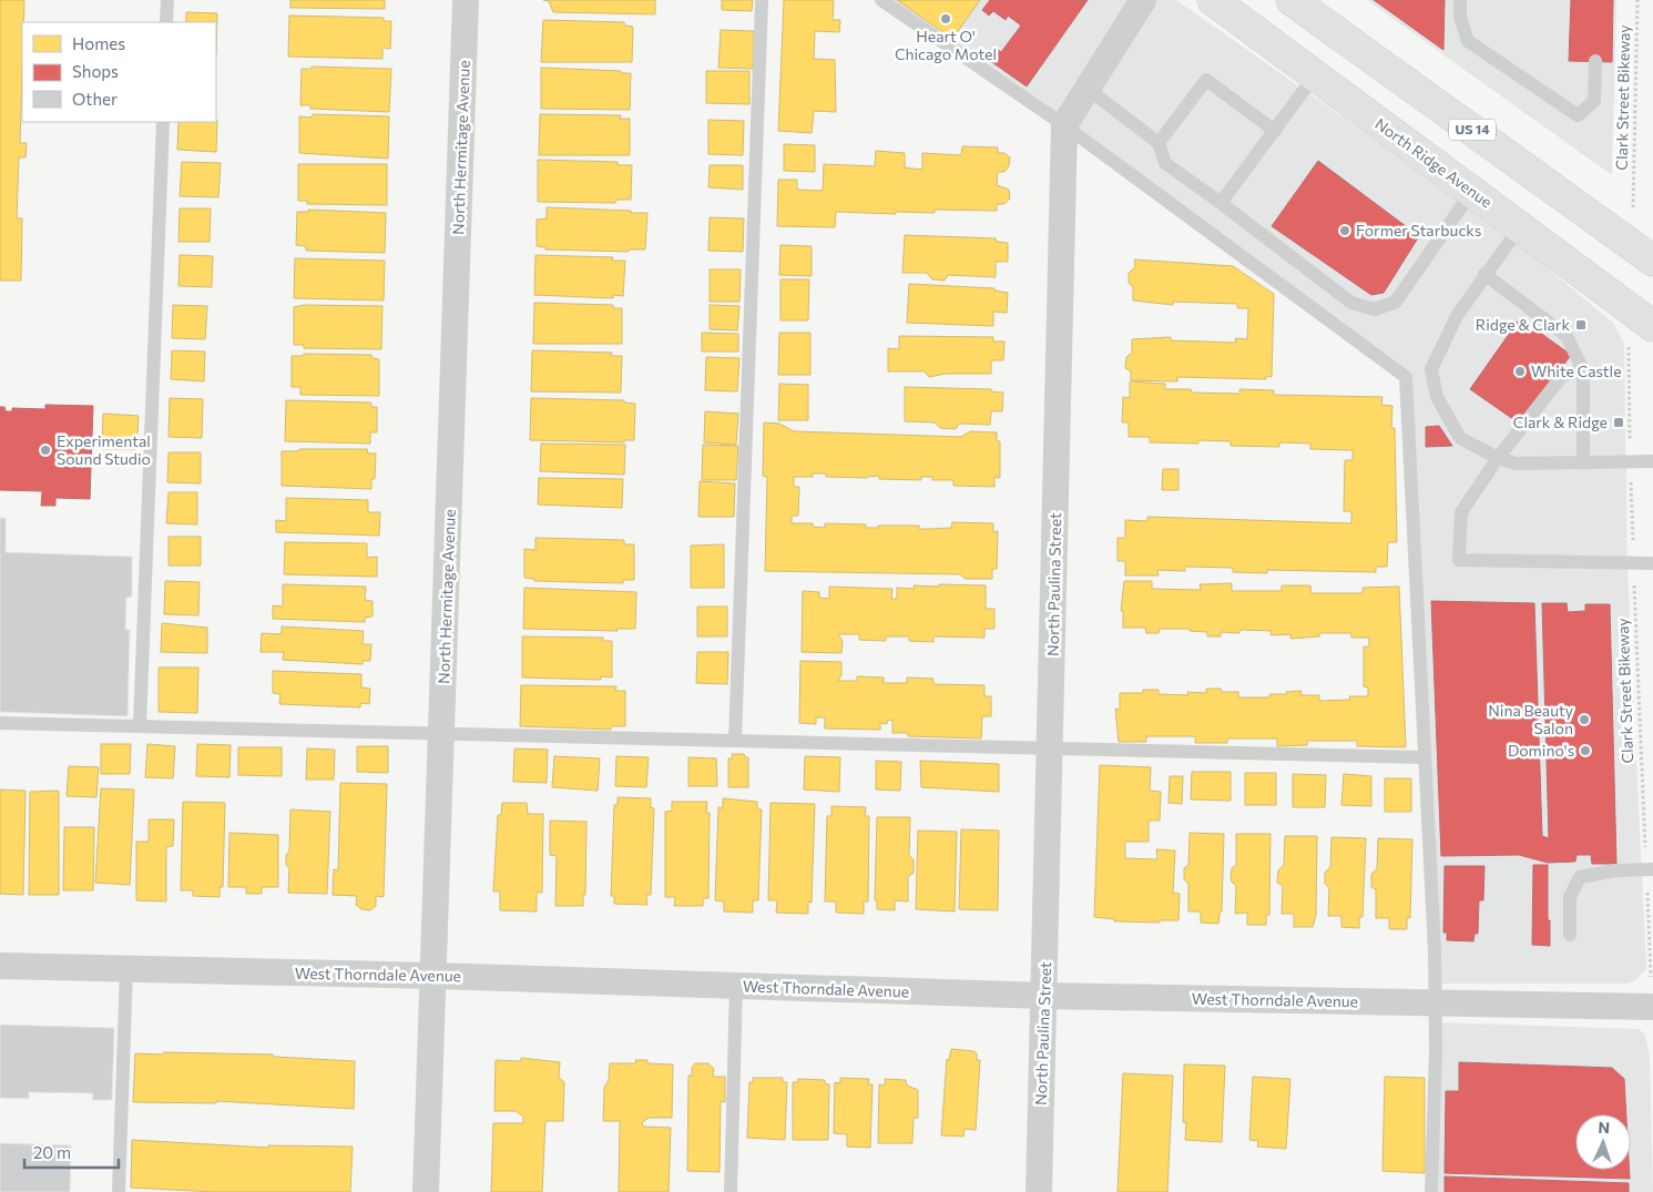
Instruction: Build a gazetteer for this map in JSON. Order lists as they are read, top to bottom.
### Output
{
  "streets": {
    "main road": ["US 14", "North Ridge Avenue"],
    "street": ["North Hermitage Avenue", "North Paulina Street", "West Thorndale Avenue"],
    "path": ["Clark Street Bikeway"]
  },
  "crossings": [
    ["Clark Street Bikeway", "West Thorndale Avenue"],
    ["North Hermitage Avenue", "West Thorndale Avenue"],
    ["North Paulina Street", "West Thorndale Avenue"]
  ],
  "places": {
    "other": [
      "Heart O' Chicago Motel",
      "Former Starbucks",
      "White Castle",
      "Experimental Sound Studio",
      "Nina Beauty Salon",
      "Domino's"
    ],
    "transit": ["Ridge & Clark", "Clark & Ridge"]
  },
  "legend": ["Homes", "Shops", "Other"],
  "scale_bar": "20 m",
  "north": "top"
}
